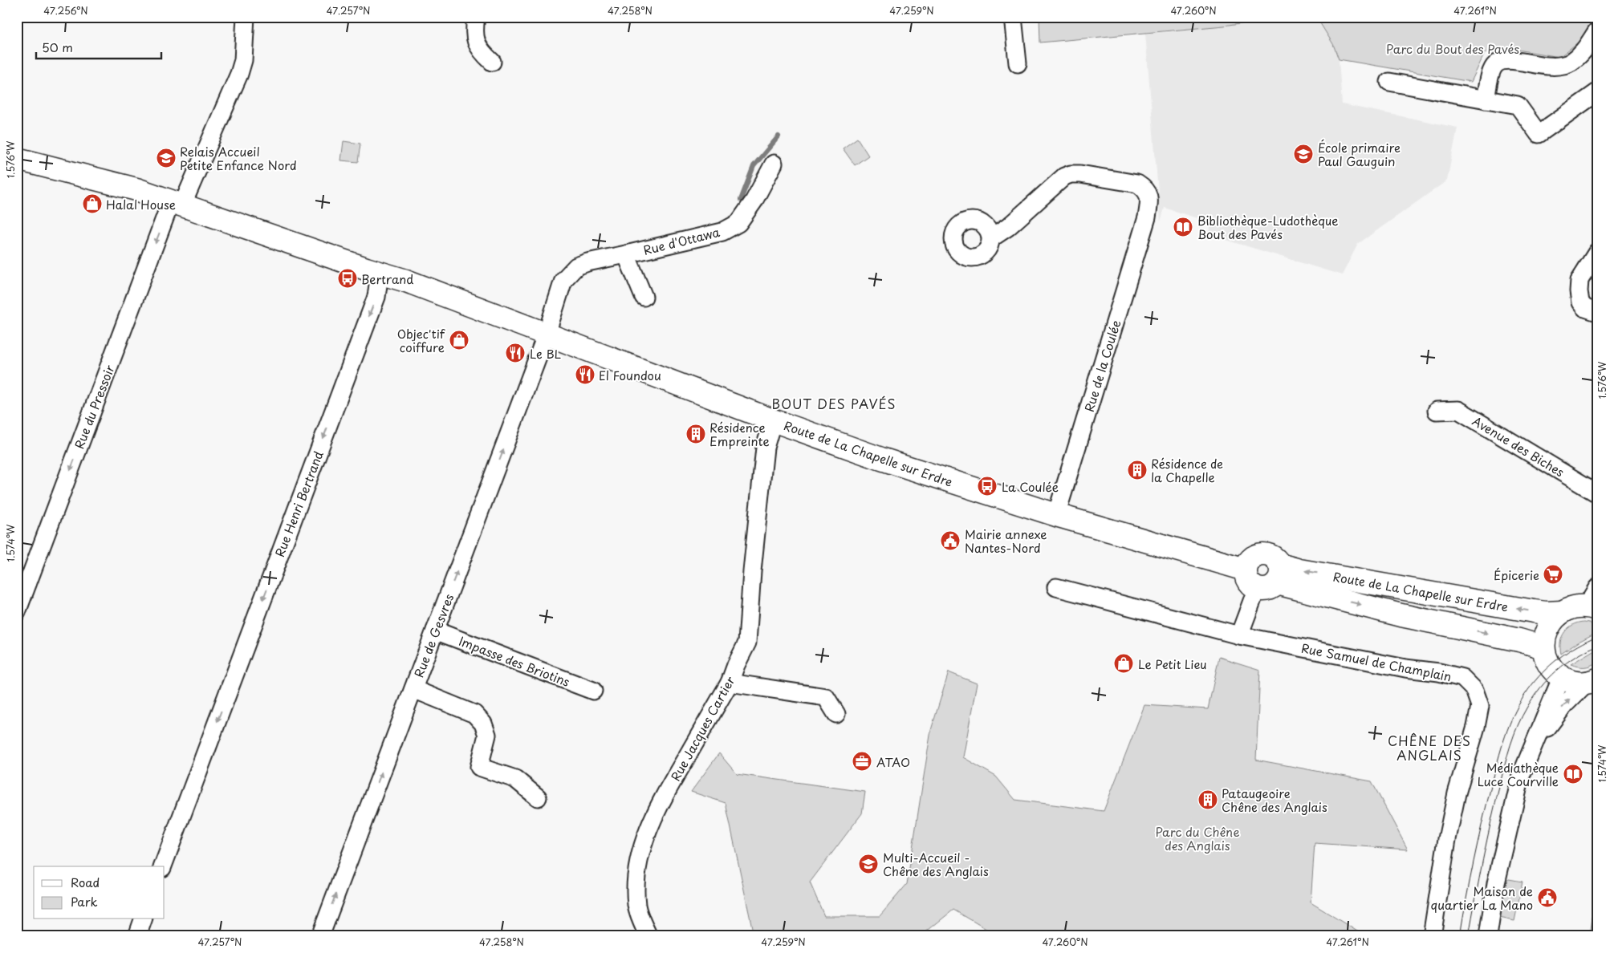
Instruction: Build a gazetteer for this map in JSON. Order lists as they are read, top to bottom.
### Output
{
  "streets": {
    "street": [
      "Rue d'Ottawa",
      "Rue de la Coulée",
      "Rue du Pressoir",
      "Avenue des Biches",
      "Route de La Chapelle sur Erdre",
      "Rue Henri Bertrand",
      "Rue de Gesvres",
      "Impasse des Briotins",
      "Rue Samuel de Champlain",
      "Rue Jacques Cartier"
    ]
  },
  "crossings": [
    ["Rue d'Ottawa", "Route de La Chapelle sur Erdre"],
    ["Rue d'Ottawa", "Rue de Gesvres"],
    ["Rue de la Coulée", "Route de La Chapelle sur Erdre"],
    ["Rue du Pressoir", "Route de La Chapelle sur Erdre"],
    ["Route de La Chapelle sur Erdre", "Rue Henri Bertrand"],
    ["Route de La Chapelle sur Erdre", "Rue de Gesvres"],
    ["Route de La Chapelle sur Erdre", "Rue Jacques Cartier"],
    ["Rue de Gesvres", "Impasse des Briotins"]
  ],
  "one_way": ["Rue du Pressoir", "Rue Henri Bertrand", "Rue de Gesvres"],
  "districts": ["BOUT DES PAVÉS", "CHÊNE DES ANGLAIS"],
  "parks": ["Parc du Bout des Pavés", "Parc du Chêne des Anglais"],
  "places": {
    "school or university": ["École primaire Paul Gauguin", "Relais Accueil Petite Enfance Nord", "Multi-Accueil - Chêne des Anglais"],
    "shop": ["Halal House", "Objec'tif coiffure", "Le Petit Lieu"],
    "library": ["Bibliothèque-Ludothèque Bout des Pavés", "Médiathèque Luce Courville"],
    "bus stop": ["Bertrand", "La Coulée"],
    "restaurant": ["Le BL", "El Foundou"],
    "building": ["Résidence Empreinte", "Résidence de la Chapelle", "Pataugeoire Chêne des Anglais"],
    "public building": ["Mairie annexe Nantes-Nord", "Maison de quartier La Mano"],
    "supermarket": ["Épicerie"],
    "office": ["ATAO"]
  },
  "legend": ["Road", "Park"],
  "scale_bar": "50 m",
  "coordinates": [
    "47.256°N",
    "47.257°N",
    "47.258°N",
    "47.259°N",
    "47.260°N",
    "47.261°N",
    "1.576°W",
    "1.574°W"
  ]
}
